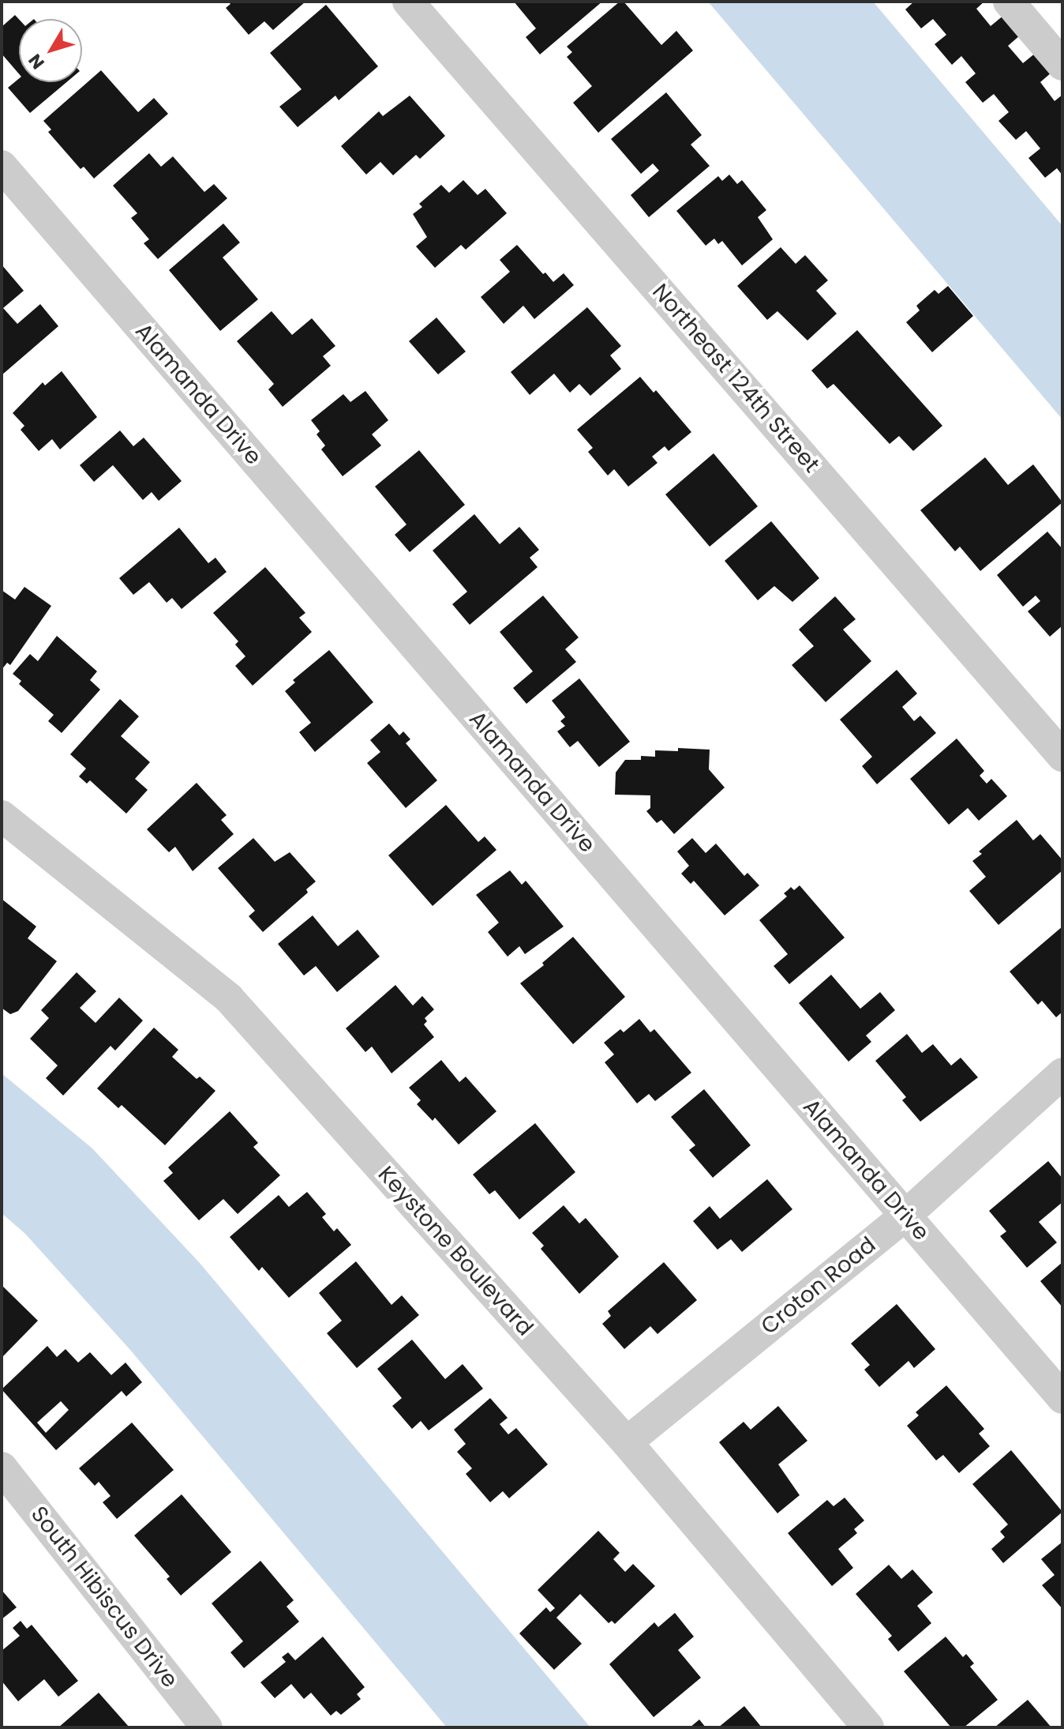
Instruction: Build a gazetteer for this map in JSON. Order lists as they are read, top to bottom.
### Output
{
  "streets": {
    "street": [
      "Northeast 124th Street",
      "Alamanda Drive",
      "Keystone Boulevard",
      "Croton Road",
      "South Hibiscus Drive"
    ]
  },
  "crossings": [
    ["Alamanda Drive", "Croton Road"],
    ["Keystone Boulevard", "Croton Road"]
  ],
  "north": "bottom left"
}
